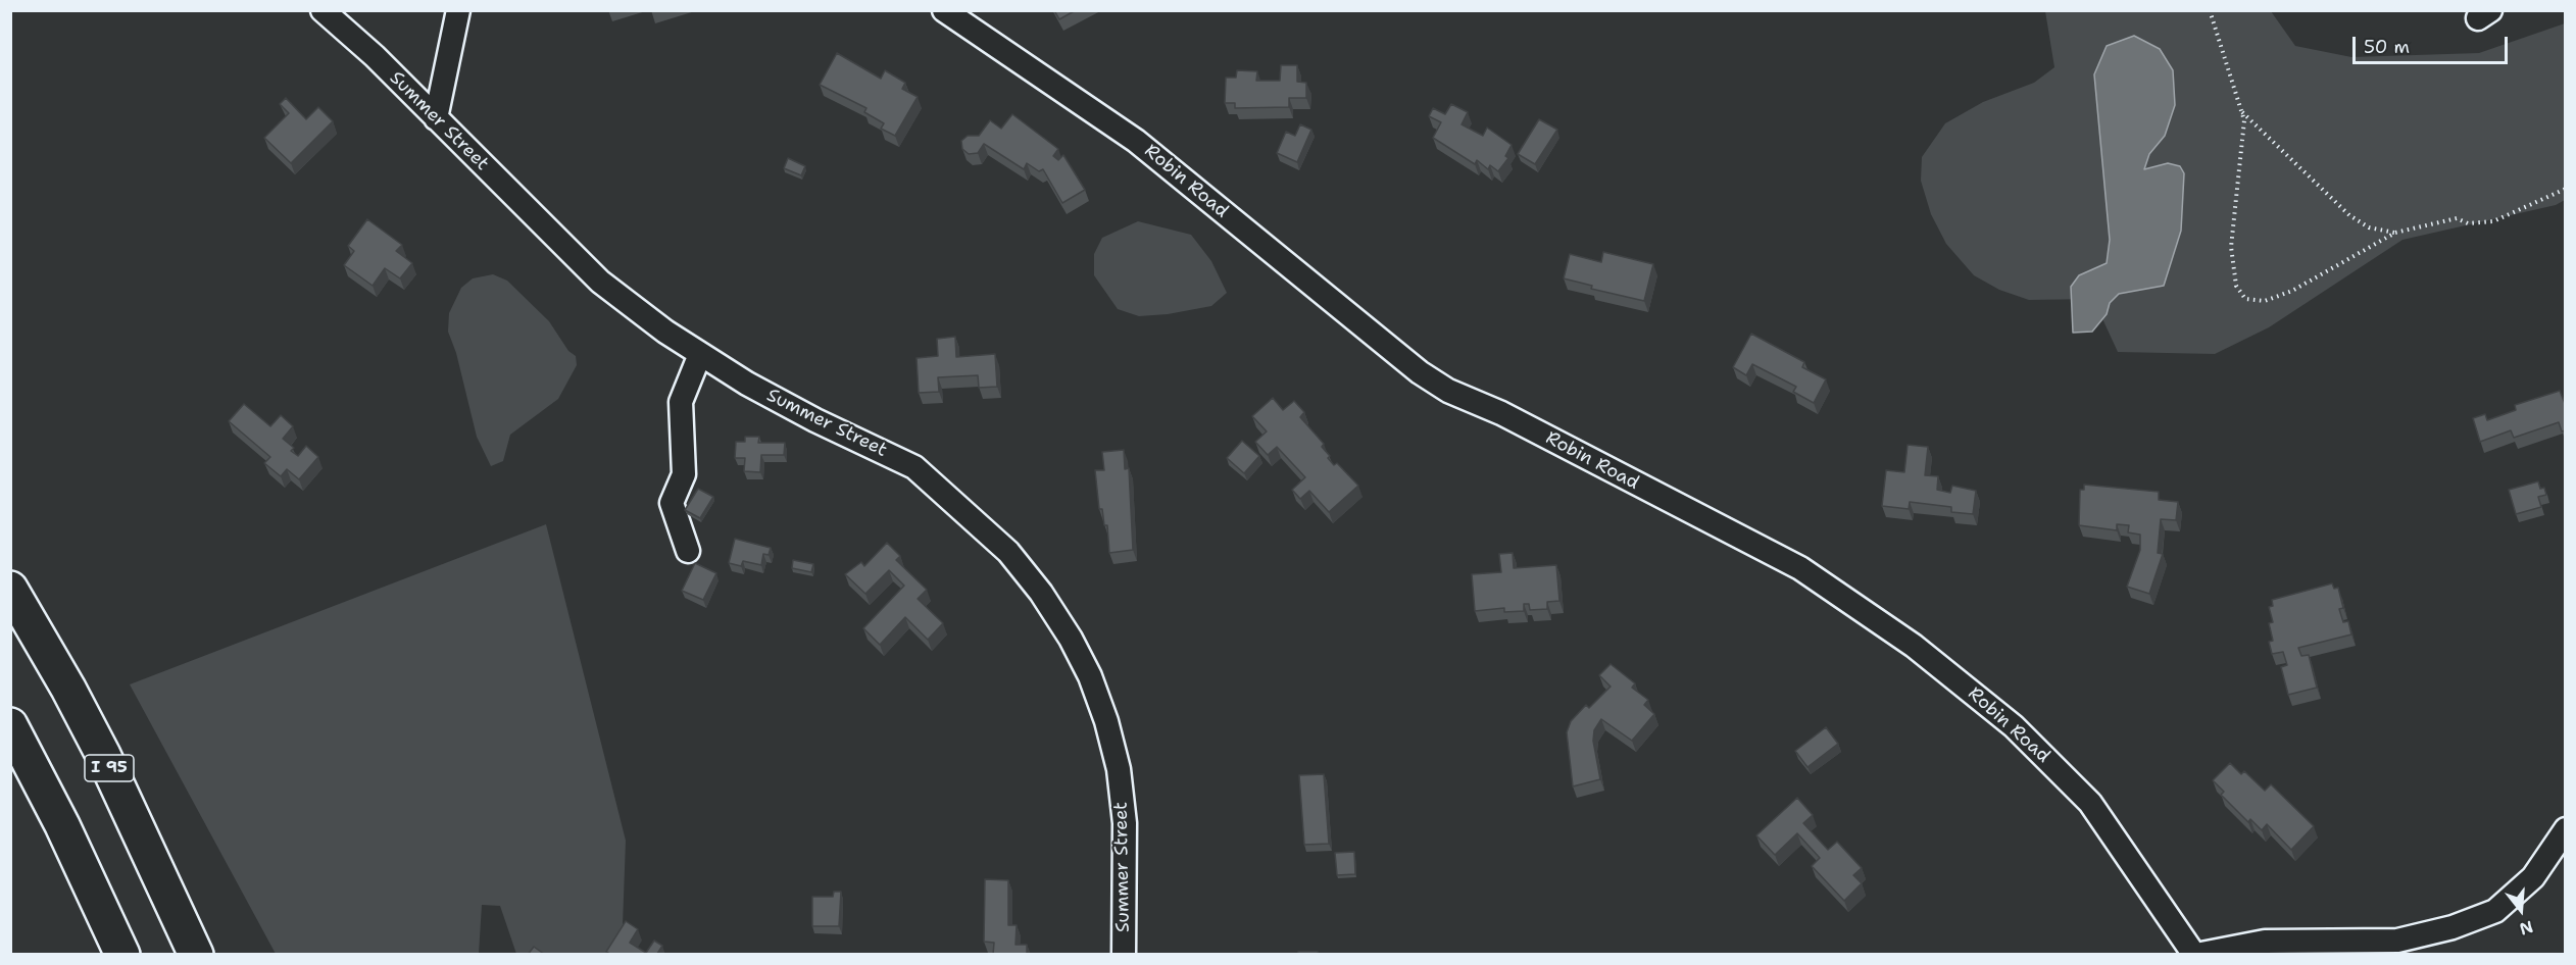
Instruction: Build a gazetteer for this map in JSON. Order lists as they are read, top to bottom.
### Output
{
  "streets": {
    "highway": ["I 95"],
    "street": ["Summer Street", "Robin Road"]
  },
  "scale_bar": "50 m",
  "north": "bottom"
}
